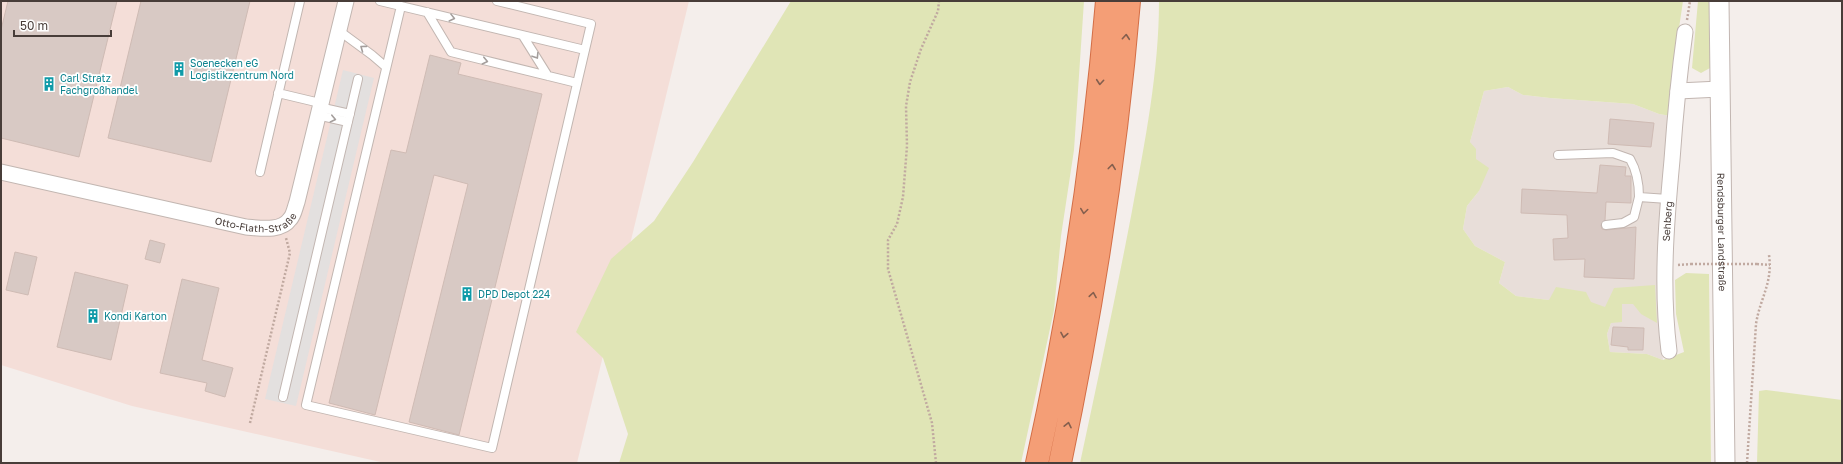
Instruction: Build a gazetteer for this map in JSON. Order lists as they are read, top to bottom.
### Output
{
  "streets": {
    "street": ["Otto-Flath-Straße", "Sehberg", "Rendsburger Landstraße"]
  },
  "places": {
    "building": [
      "Soenecken eG Logistikzentrum Nord",
      "Carl Stratz Fachgroßhandel",
      "DPD Depot 224",
      "Kondi Karton"
    ]
  },
  "scale_bar": "50 m"
}
